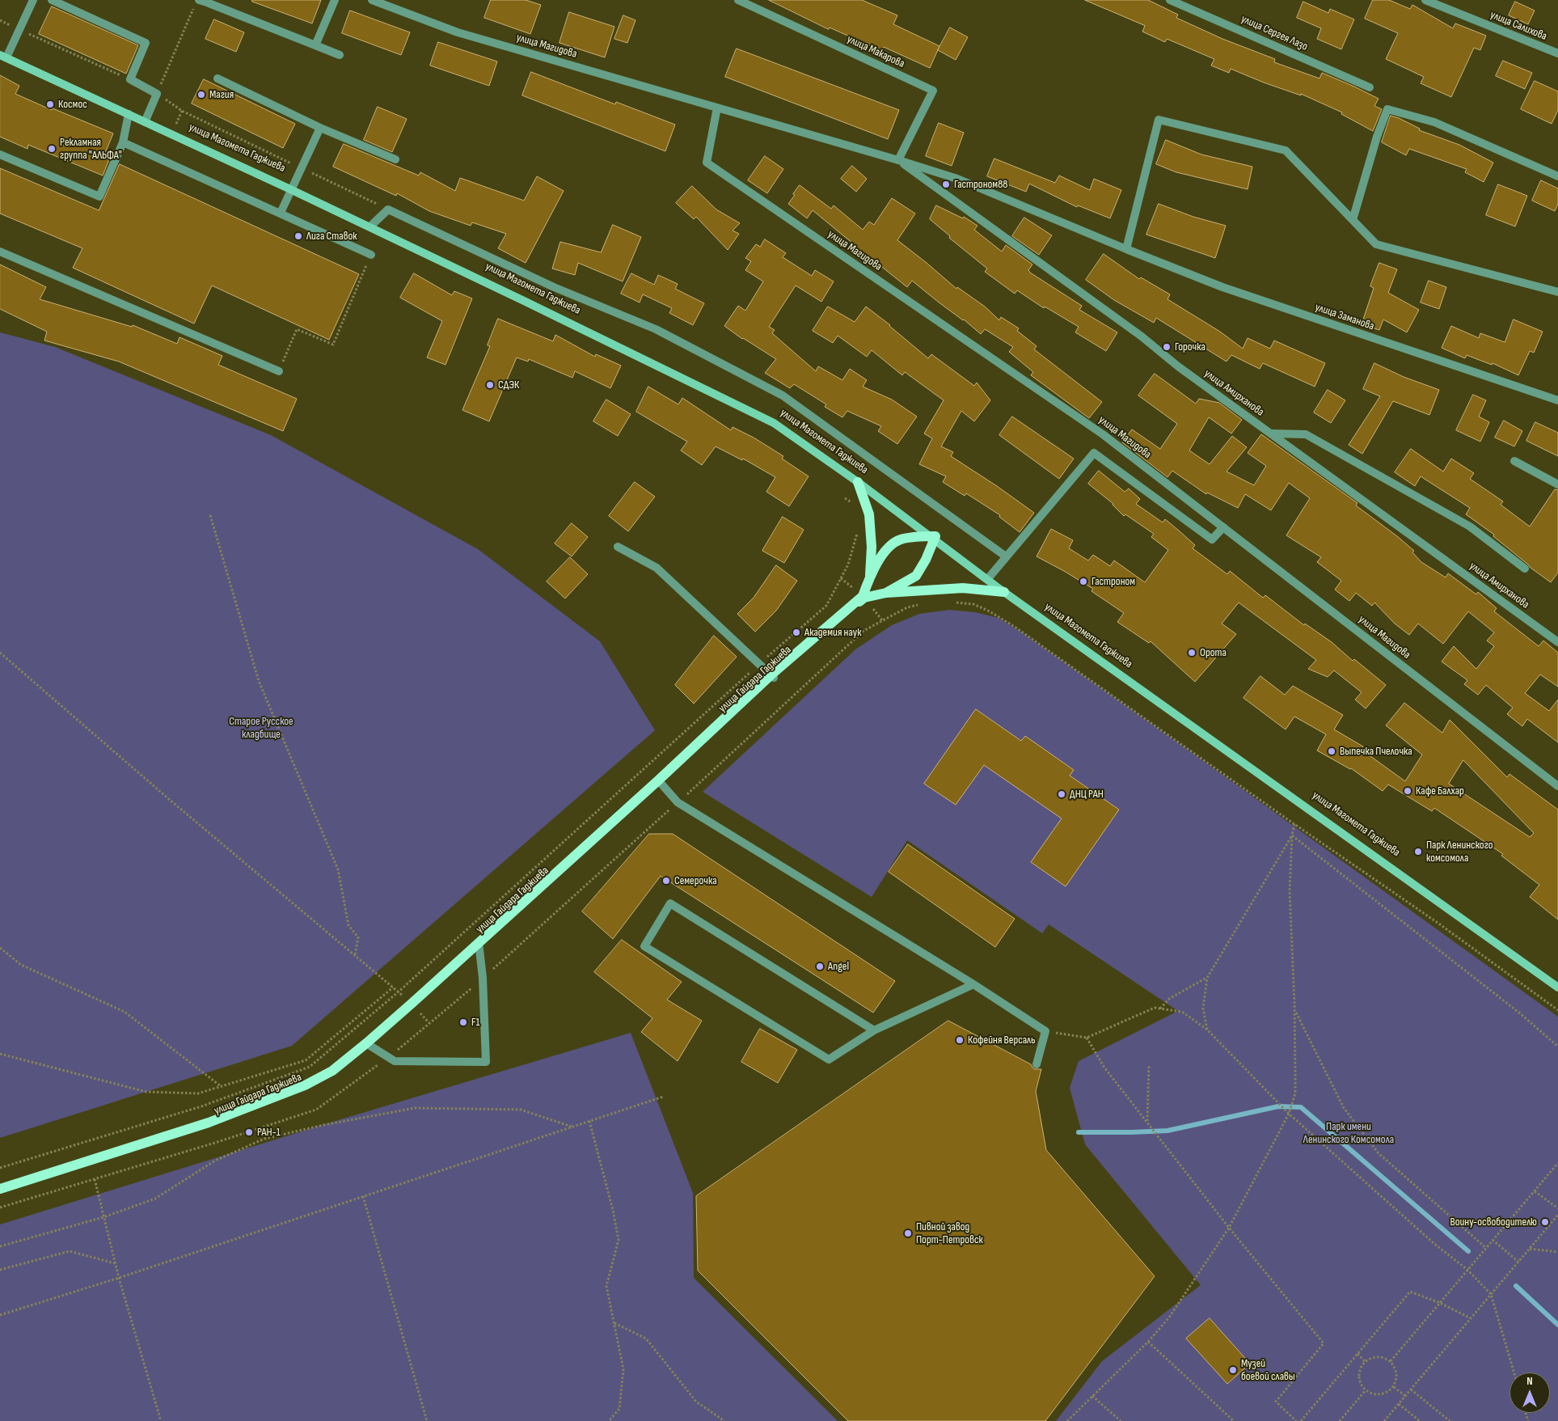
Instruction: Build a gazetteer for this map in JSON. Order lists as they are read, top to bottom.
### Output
{
  "streets": {
    "main road": ["улица Магомета Гаджиева", "улица Гайдара Гаджиева"],
    "street": [
      "улица Салихова",
      "улица Сергея Лазо",
      "улица Магидова",
      "улица Макарова",
      "улица Заманова",
      "улица Амирханова"
    ]
  },
  "crossings": [
    ["улица Магидова", "улица Макарова"],
    ["улица Магидова", "улица Заманова"],
    ["улица Магидова", "улица Амирханова"],
    ["улица Макарова", "улица Заманова"],
    ["улица Макарова", "улица Амирханова"],
    ["улица Магомета Гаджиева", "улица Гайдара Гаджиева"],
    ["улица Заманова", "улица Амирханова"]
  ],
  "parks": ["Старое Русское кладбище", "Парк имени Ленинского Комсомола"],
  "places": [
    "Магия",
    "Космос",
    "Рекламная группа \"АЛЬФА\"",
    "Гастроном88",
    "Лига Ставок",
    "Горочка",
    "СДЭК",
    "Гастроном",
    "Академия наук",
    "Орота",
    "Выпечка Пчелочка",
    "Кафе Балхар",
    "ДНЦ РАН",
    "Парк Ленинского комсомола",
    "Семерочка",
    "Angel",
    "F1",
    "Кофейня Версаль",
    "РАН-1",
    "Воину-освободителю",
    "Пивной завод Порт-Петровск",
    "Музей боевой славы"
  ],
  "north": "top"
}
